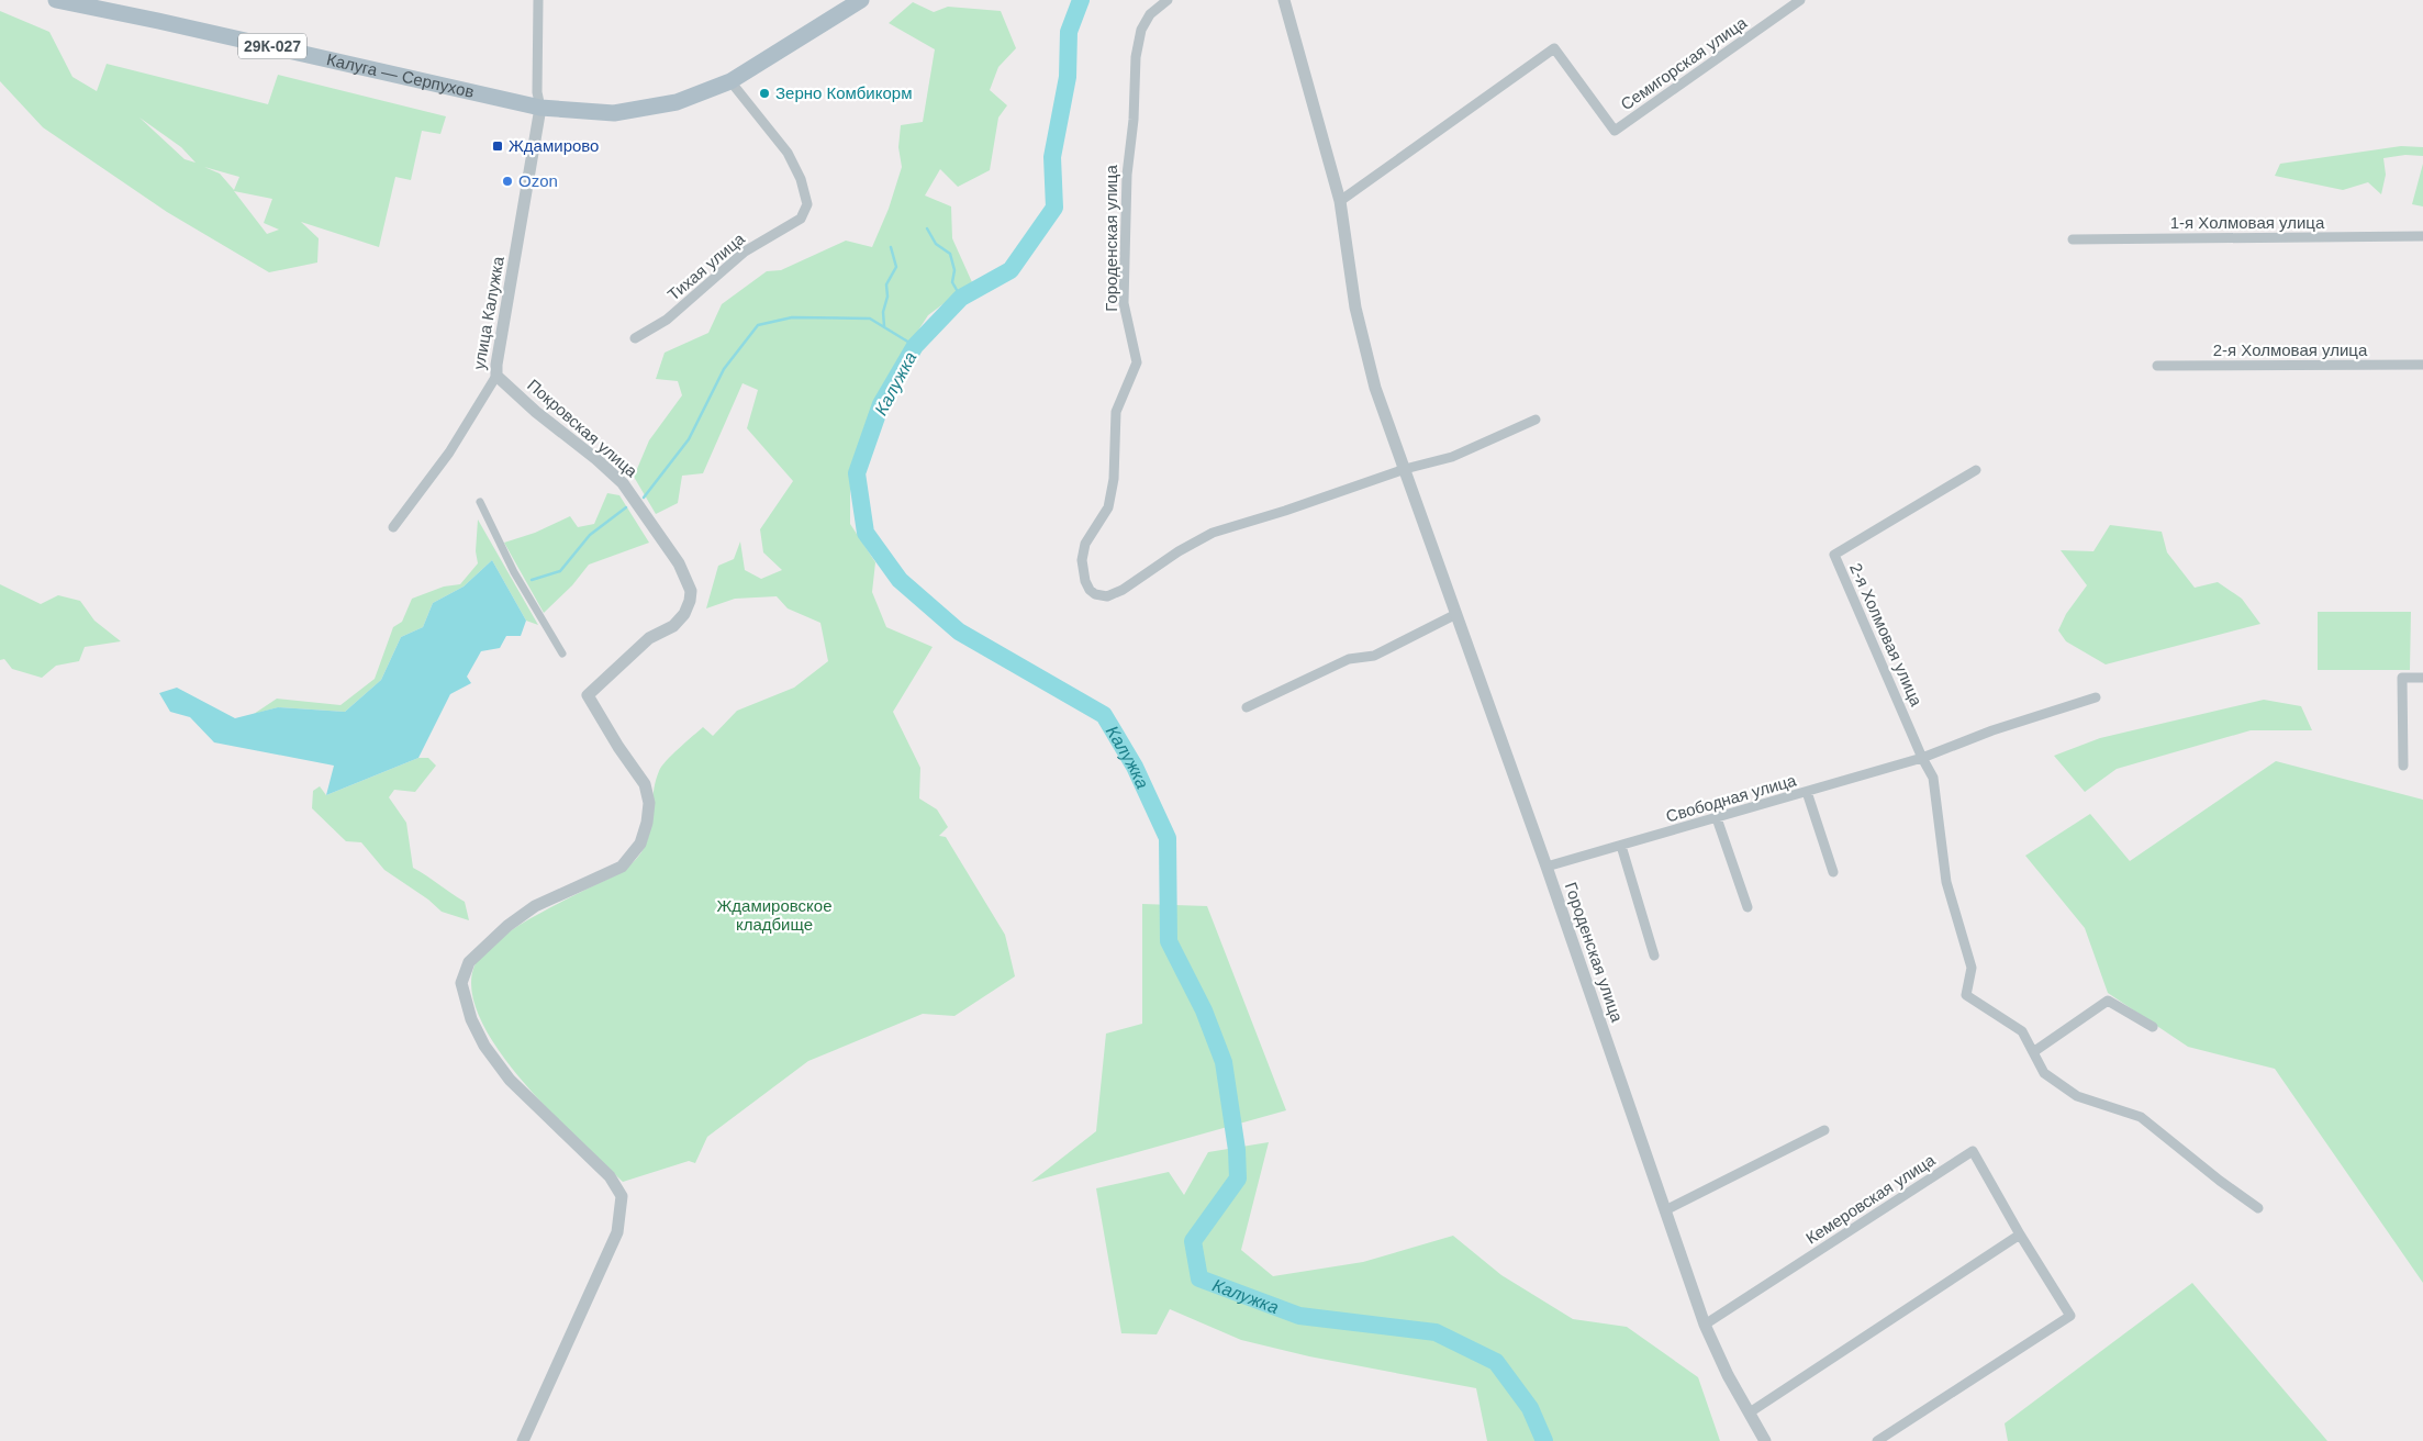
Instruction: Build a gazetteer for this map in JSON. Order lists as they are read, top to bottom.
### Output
{
  "streets": {
    "main road": ["29К-027", "Калуга — Серпухов"],
    "street": [
      "Семигорская улица",
      "1-я Холмовая улица",
      "Городенская улица",
      "Тихая улица",
      "улица Калужка",
      "2-я Холмовая улица",
      "Покровская улица",
      "Свободная улица",
      "Кемеровская улица"
    ]
  },
  "crossings": [
    ["Семигорская улица", "Городенская улица"],
    ["Калуга — Серпухов", "Тихая улица"],
    ["Калуга — Серпухов", "улица Калужка"],
    ["Городенская улица", "Свободная улица"],
    ["Городенская улица", "Кемеровская улица"],
    ["улица Калужка", "Покровская улица"],
    ["2-я Холмовая улица", "Свободная улица"]
  ],
  "water": ["Калужка"],
  "parks": ["Ждамировское кладбище"],
  "places": {
    "other": ["Зерно Комбикорм", "Ozon"],
    "transit": ["Ждамирово"]
  }
}
